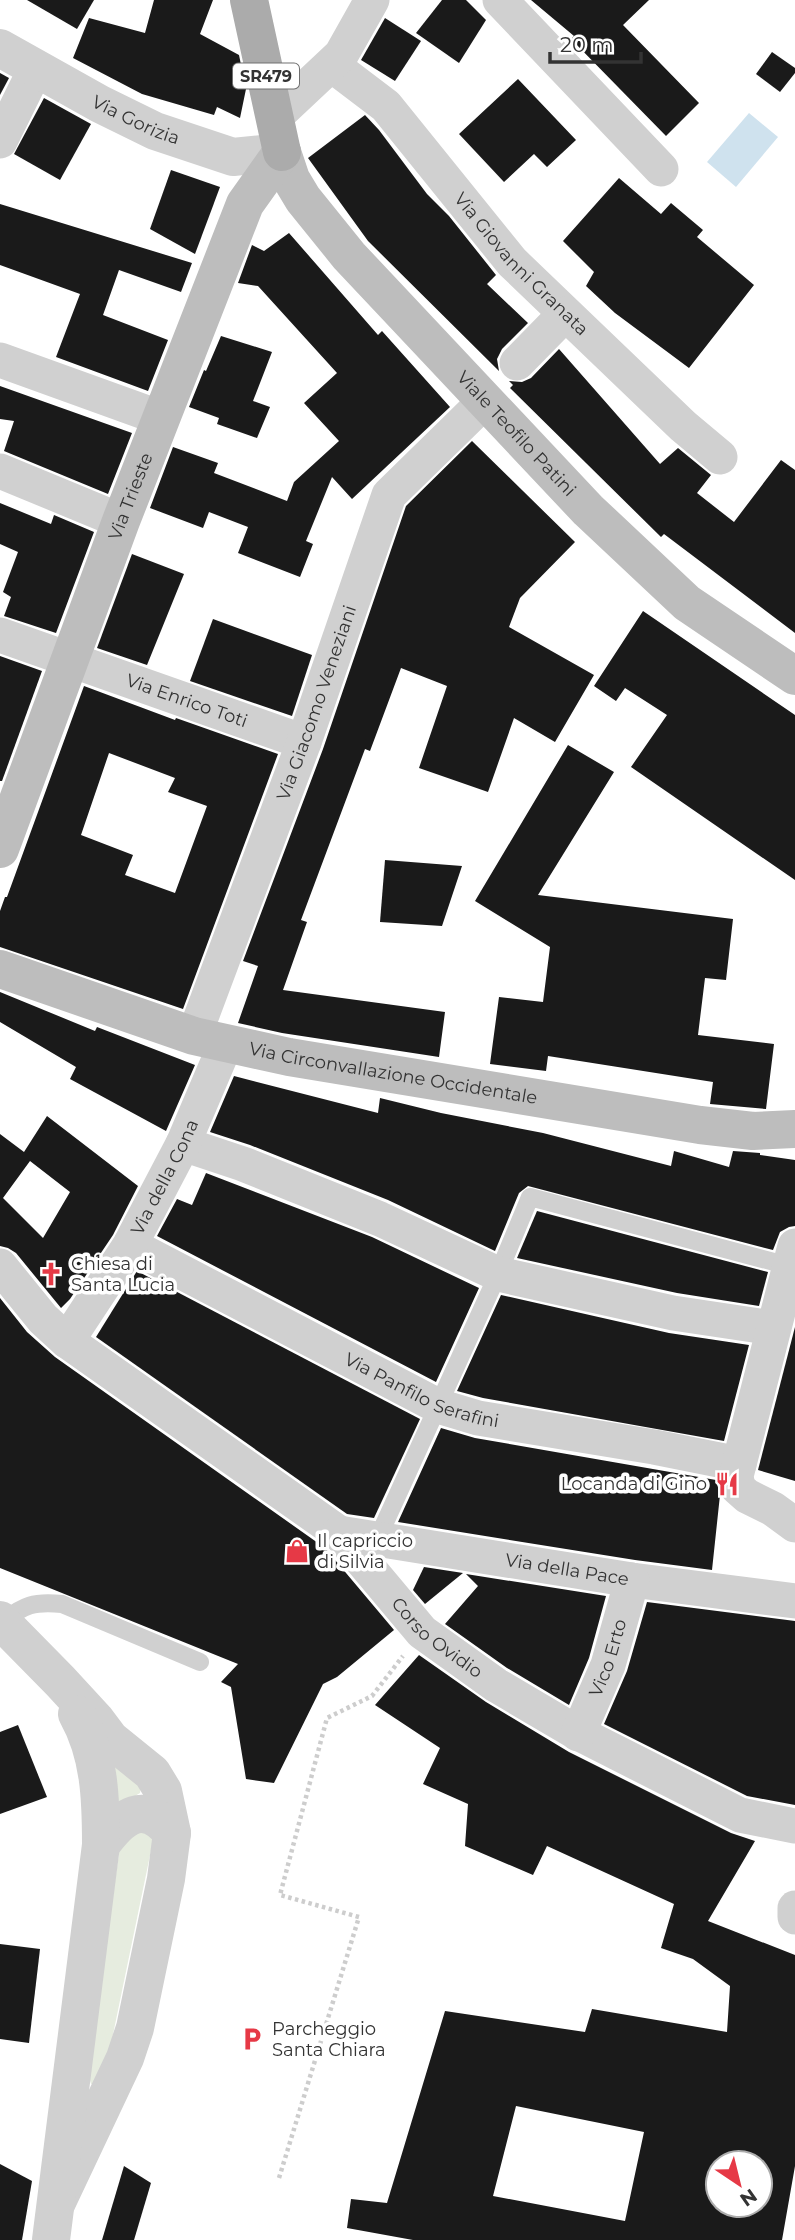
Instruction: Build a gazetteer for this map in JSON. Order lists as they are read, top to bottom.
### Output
{
  "streets": {
    "main road": [
      "SR479",
      "Viale Teofilo Patini",
      "Via Trieste",
      "Via Circonvallazione Occidentale"
    ],
    "street": [
      "Via Gorizia",
      "Via Giovanni Granata",
      "Via Enrico Toti",
      "Via Giacomo Veneziani",
      "Via della Cona",
      "Via Panfilo Serafini",
      "Via della Pace",
      "Corso Ovidio",
      "Vico Erto"
    ]
  },
  "crossings": [
    ["SR479", "Via Gorizia"],
    ["SR479", "Viale Teofilo Patini"],
    ["SR479", "Via Trieste"],
    ["Via Gorizia", "Viale Teofilo Patini"],
    ["Via Gorizia", "Via Trieste"],
    ["Viale Teofilo Patini", "Via Trieste"],
    ["Viale Teofilo Patini", "Via Giacomo Veneziani"],
    ["Via Trieste", "Via Enrico Toti"],
    ["Via Enrico Toti", "Via Giacomo Veneziani"],
    ["Via Giacomo Veneziani", "Via Circonvallazione Occidentale"],
    ["Via Giacomo Veneziani", "Via della Cona"],
    ["Via Circonvallazione Occidentale", "Via della Cona"],
    ["Via della Cona", "Via Panfilo Serafini"],
    ["Via della Cona", "Corso Ovidio"],
    ["Via della Pace", "Corso Ovidio"],
    ["Via della Pace", "Vico Erto"],
    ["Corso Ovidio", "Vico Erto"]
  ],
  "places": {
    "church": ["Chiesa di Santa Lucia"],
    "restaurant": ["Locanda di Gino"],
    "shop": ["Il capriccio di Silvia"],
    "parking": ["Parcheggio Santa Chiara"]
  },
  "scale_bar": "20 m",
  "north": "bottom right"
}
